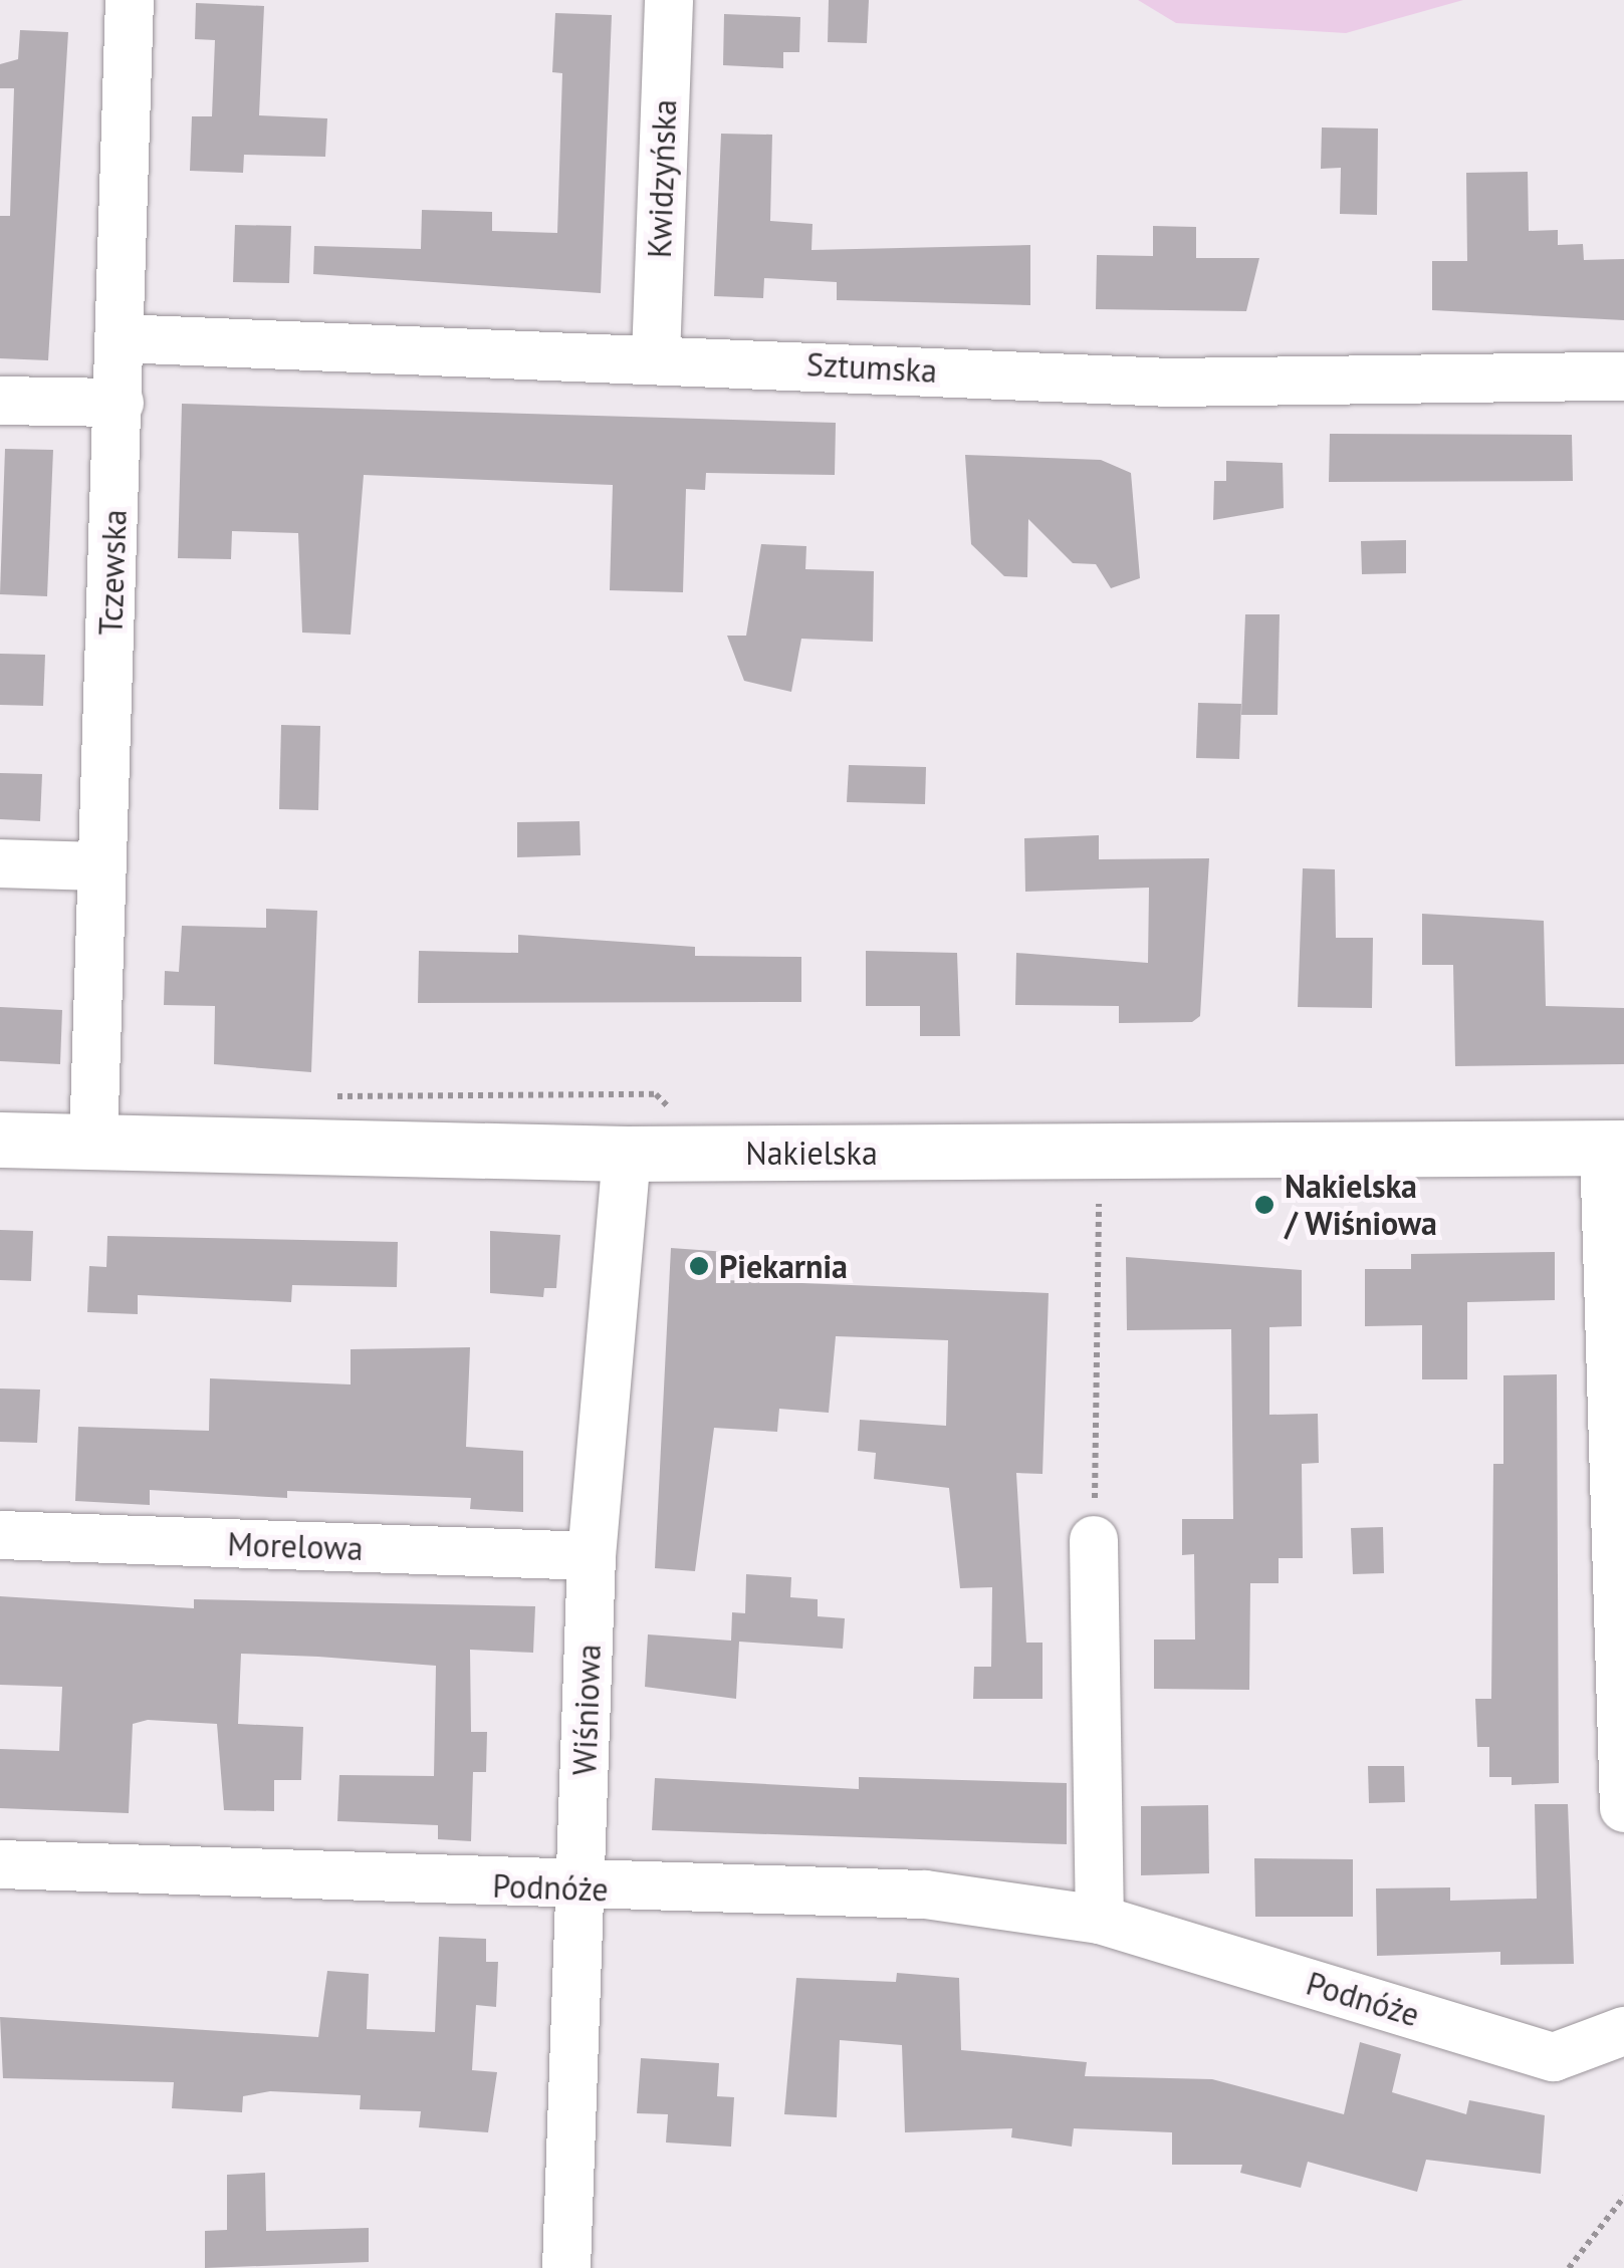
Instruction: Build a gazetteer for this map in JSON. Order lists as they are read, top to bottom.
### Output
{
  "streets": {
    "main road": ["Nakielska"],
    "street": [
      "Kwidzyńska",
      "Sztumska",
      "Tczewska",
      "Morelowa",
      "Wiśniowa",
      "Podnóże"
    ]
  },
  "crossings": [
    ["Kwidzyńska", "Sztumska"],
    ["Sztumska", "Tczewska"],
    ["Tczewska", "Nakielska"],
    ["Nakielska", "Wiśniowa"],
    ["Morelowa", "Wiśniowa"],
    ["Wiśniowa", "Podnóże"]
  ],
  "places": ["Nakielska / Wiśniowa", "Piekarnia"]
}
